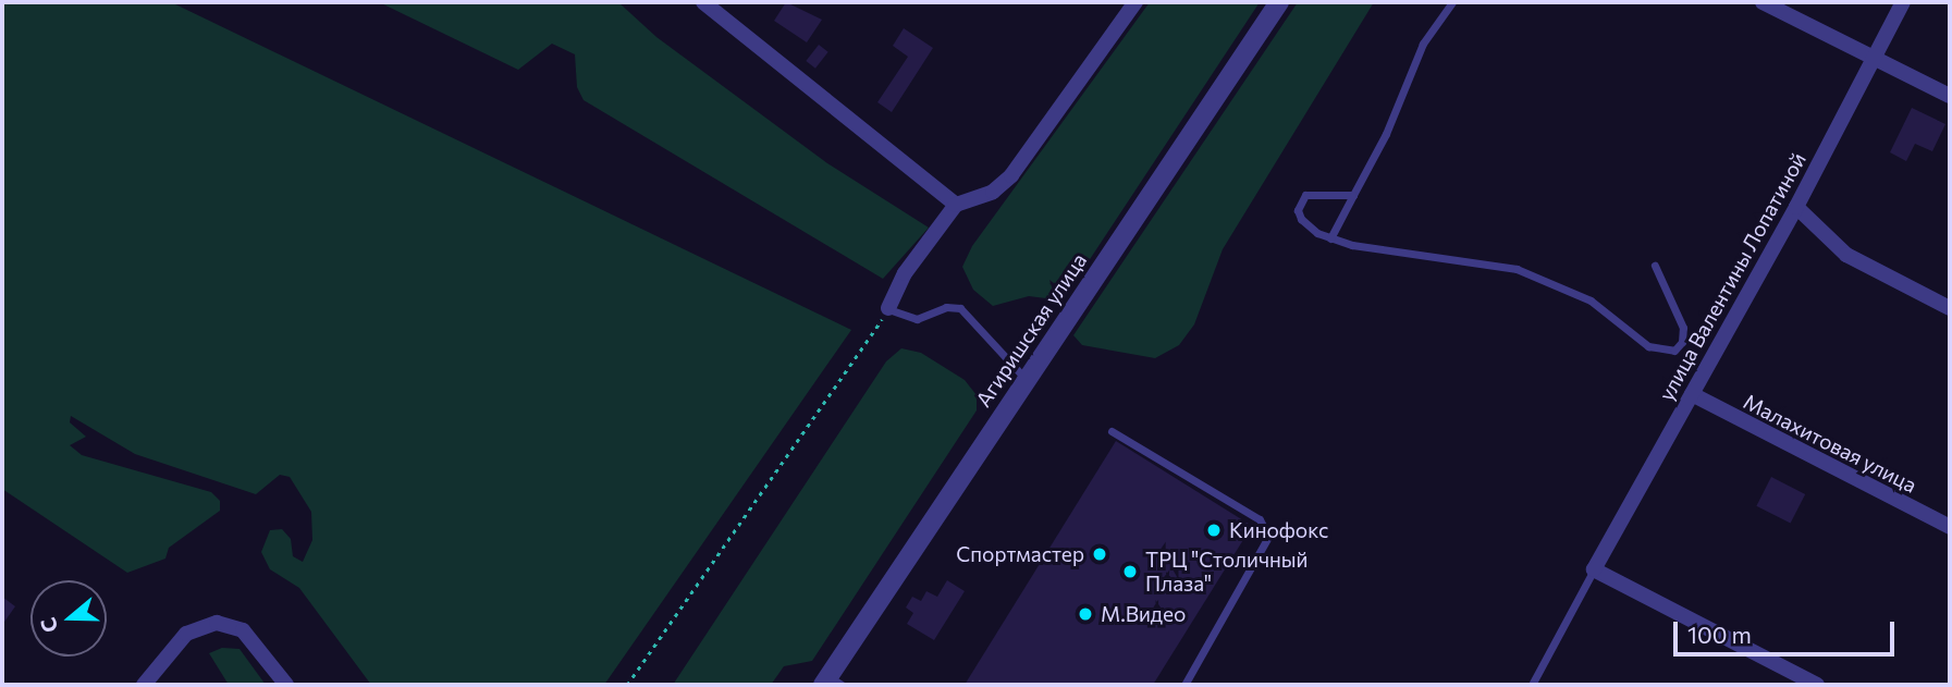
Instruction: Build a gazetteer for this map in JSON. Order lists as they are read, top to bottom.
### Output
{
  "streets": {
    "street": ["улица Валентины Лопатиной", "Агиришская улица", "Малахитовая улица"]
  },
  "crossings": [
    ["улица Валентины Лопатиной", "Малахитовая улица"]
  ],
  "places": [
    "Кинофокс",
    "Спортмастер",
    "ТРЦ \"Столичный Плаза\"",
    "М.Видео"
  ],
  "scale_bar": "100 m",
  "north": "left"
}
